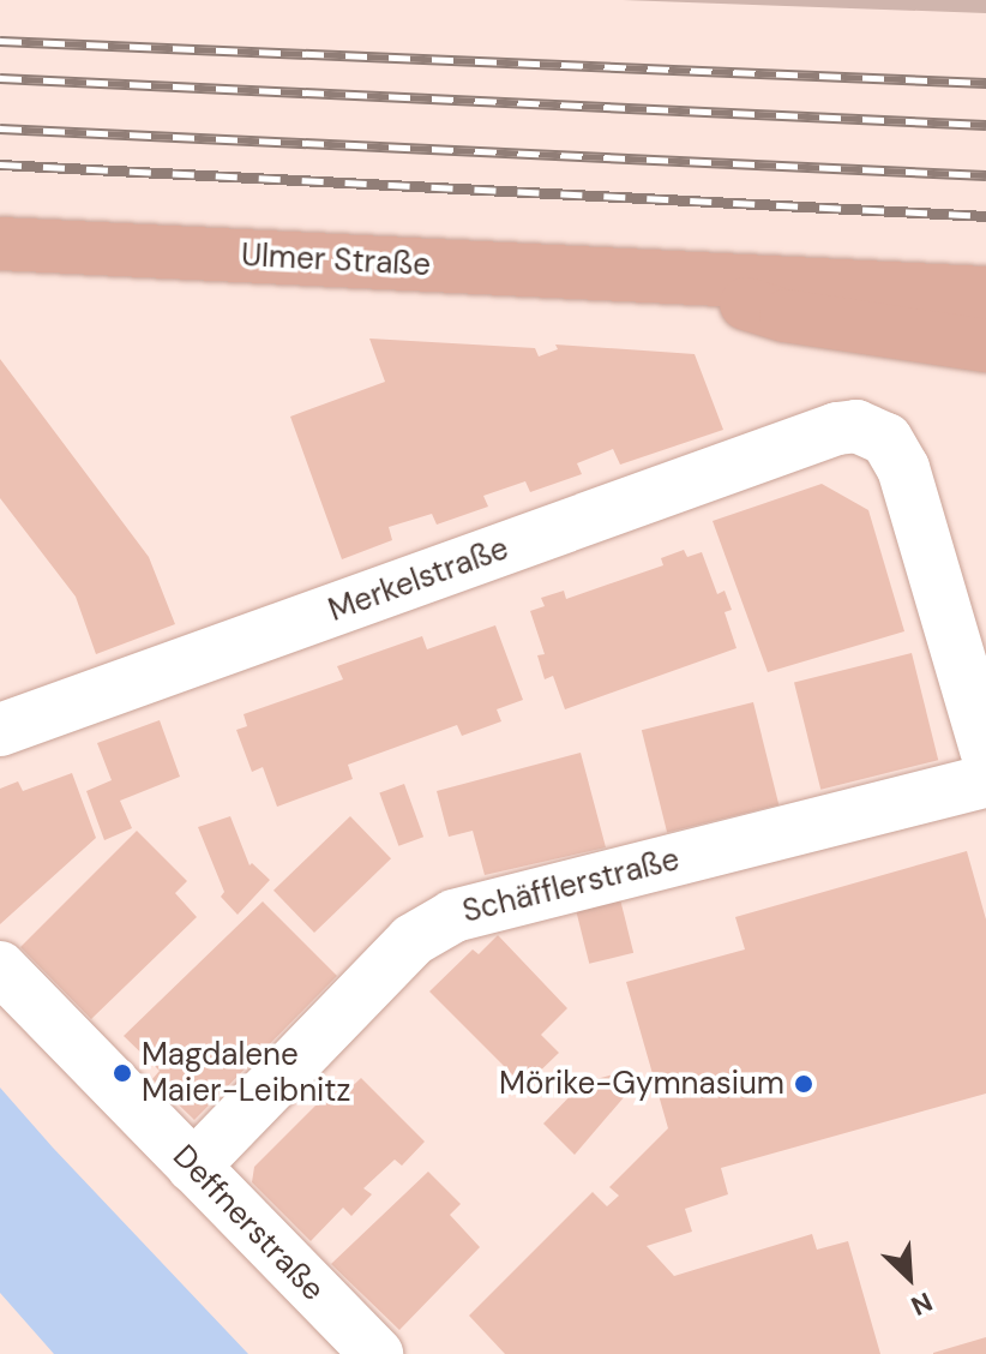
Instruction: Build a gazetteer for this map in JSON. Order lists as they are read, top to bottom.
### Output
{
  "streets": {
    "main road": ["Ulmer Straße"],
    "street": ["Merkelstraße", "Schäfflerstraße", "Deffnerstraße"]
  },
  "crossings": [
    ["Schäfflerstraße", "Deffnerstraße"]
  ],
  "places": ["Magdalene Maier-Leibnitz", "Mörike-Gymnasium"],
  "north": "bottom right"
}
